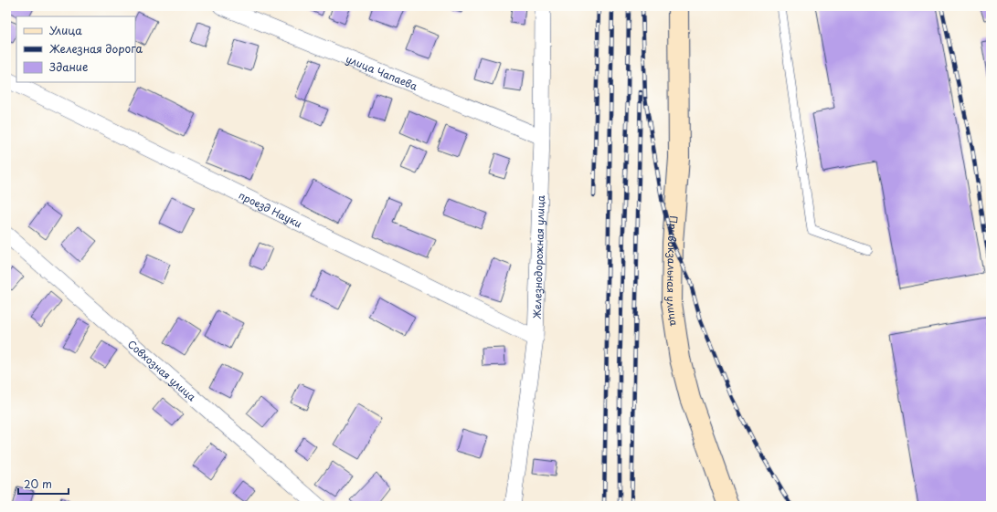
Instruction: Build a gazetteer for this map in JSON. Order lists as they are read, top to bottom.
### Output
{
  "streets": {
    "main road": ["Привокзальная улица"],
    "street": [
      "улица Чапаева",
      "проезд Науки",
      "Железнодорожная улица",
      "Совхозная улица"
    ]
  },
  "crossings": [
    ["улица Чапаева", "Железнодорожная улица"],
    ["проезд Науки", "Железнодорожная улица"]
  ],
  "legend": ["Улица", "Железная дорога", "Здание"],
  "scale_bar": "20 m"
}
